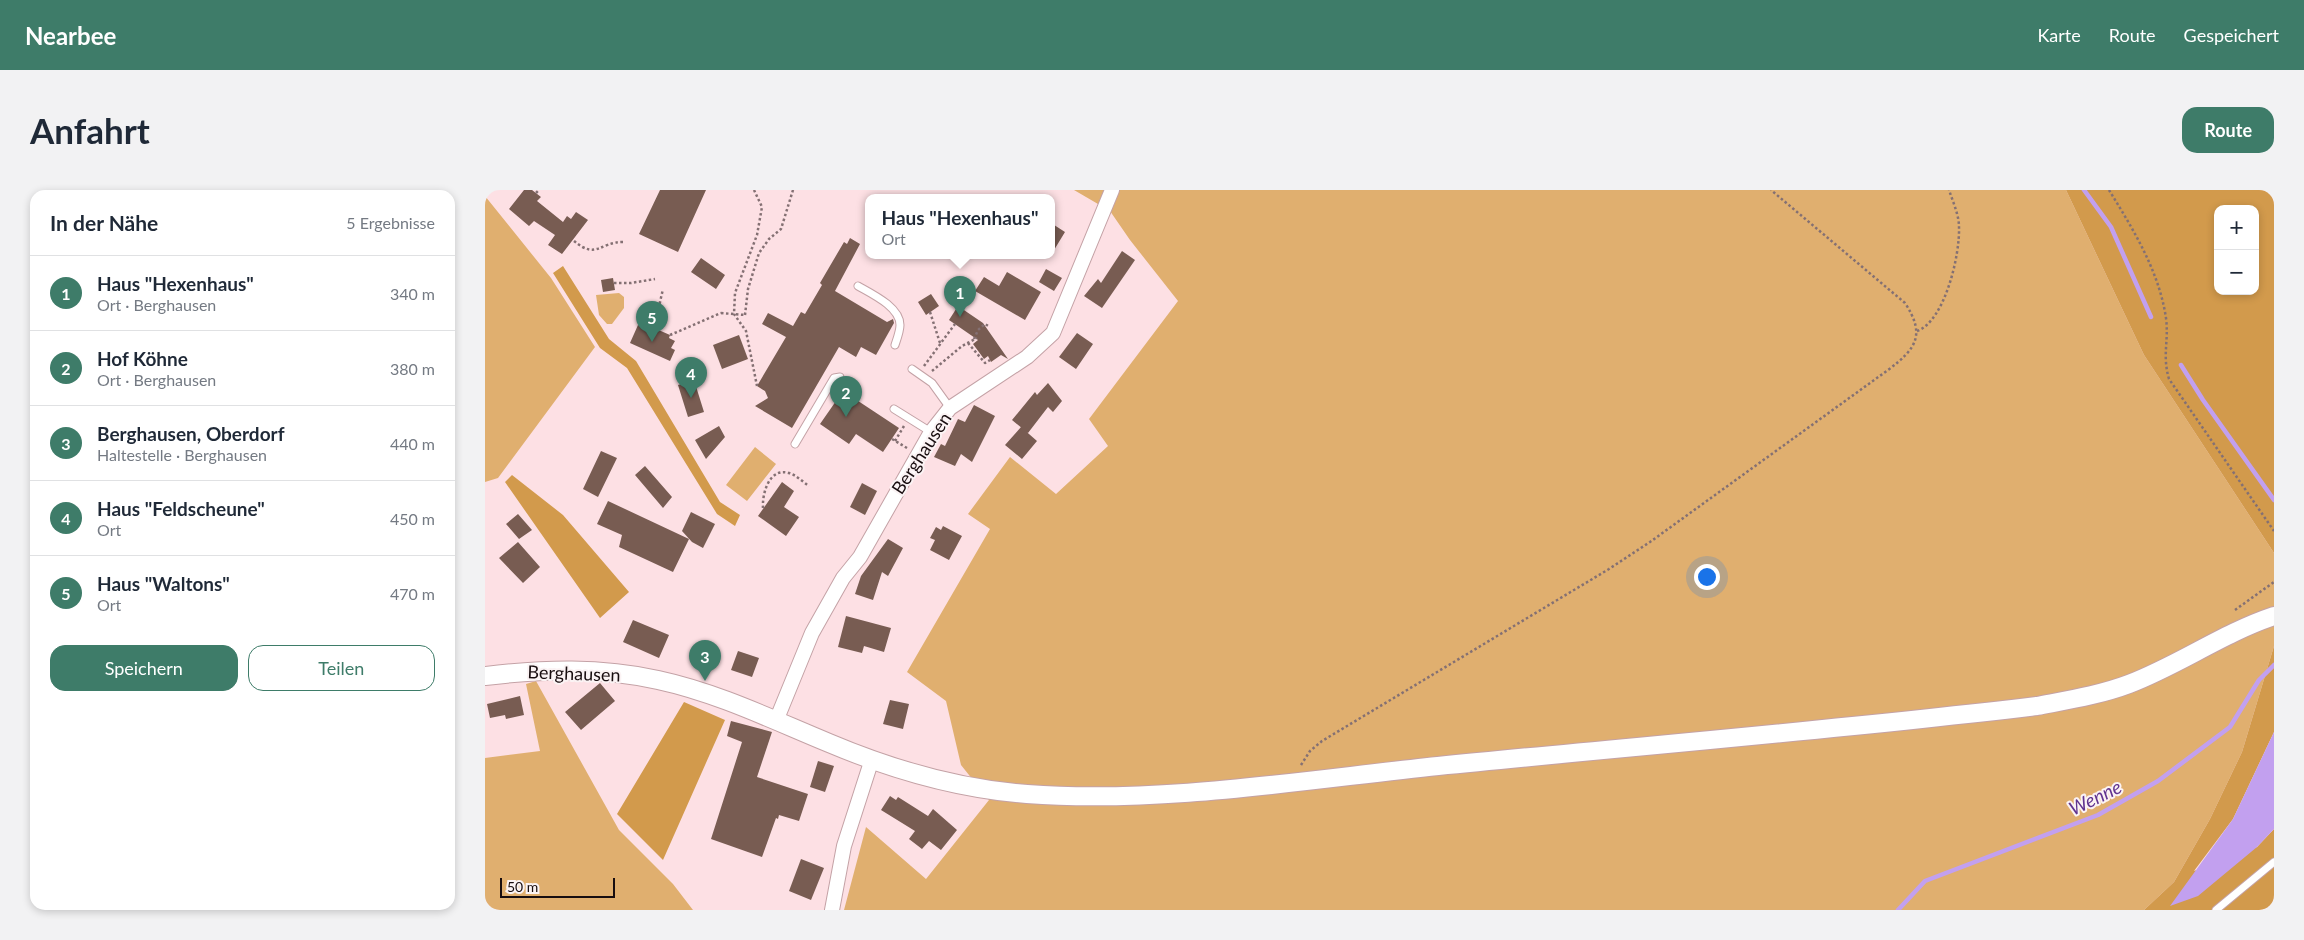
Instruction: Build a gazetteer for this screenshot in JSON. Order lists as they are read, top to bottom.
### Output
{
  "streets": {
    "street": ["Berghausen"]
  },
  "water": ["Wenne"],
  "scale_bar": "50 m",
  "page": {
    "header": "Nearbee",
    "nav": ["Karte", "Route", "Gespeichert"],
    "buttons": [
      "Route",
      ["Speichern", "Teilen"]
    ],
    "title": "Anfahrt",
    "heading": ["In der Nähe", "5 Ergebnisse"],
    "popup": ["Haus \"Hexenhaus\"", "Ort"],
    "map_buttons": ["+", "−"],
    "list": [
      {
        "mark": "1",
        "name": "Haus \"Hexenhaus\"",
        "note": "Ort · Berghausen",
        "value": "340 m"
      },
      {
        "mark": "2",
        "name": "Hof Köhne",
        "note": "Ort · Berghausen",
        "value": "380 m"
      },
      {
        "mark": "3",
        "name": "Berghausen, Oberdorf",
        "note": "Haltestelle · Berghausen",
        "value": "440 m"
      },
      {
        "mark": "4",
        "name": "Haus \"Feldscheune\"",
        "note": "Ort",
        "value": "450 m"
      },
      {
        "mark": "5",
        "name": "Haus \"Waltons\"",
        "note": "Ort",
        "value": "470 m"
      }
    ],
    "pins": [
      "1",
      "5",
      "4",
      "2",
      "3"
    ],
    "scale": "50 m"
  }
}
